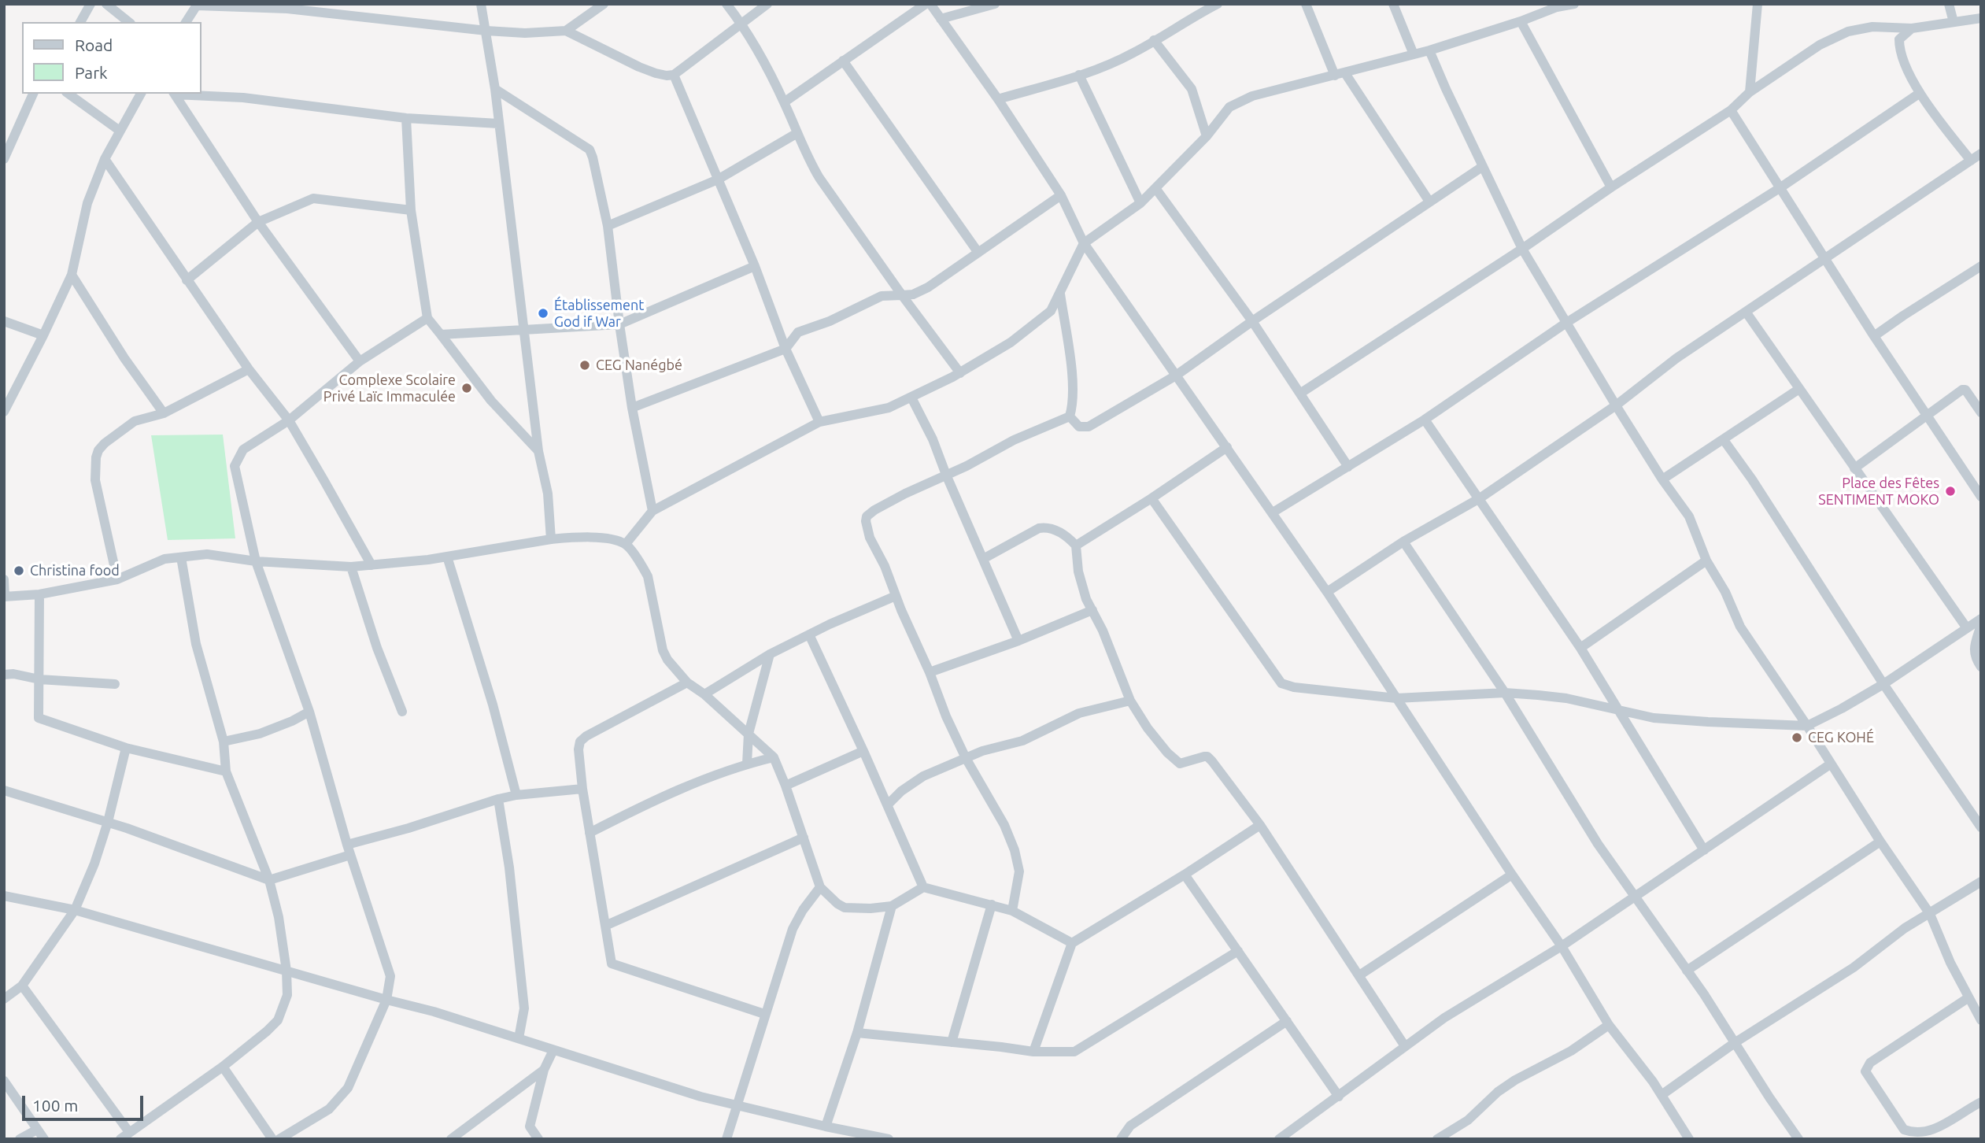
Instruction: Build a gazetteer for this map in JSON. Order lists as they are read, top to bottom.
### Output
{
  "places": [
    "Établissement God if War",
    "CEG Nanégbé",
    "Complexe Scolaire Privé Laïc Immaculée",
    "Place des Fêtes SENTIMENT MOKO",
    "Christina food",
    "CEG KOHÉ"
  ],
  "legend": ["Road", "Park"],
  "scale_bar": "100 m"
}
